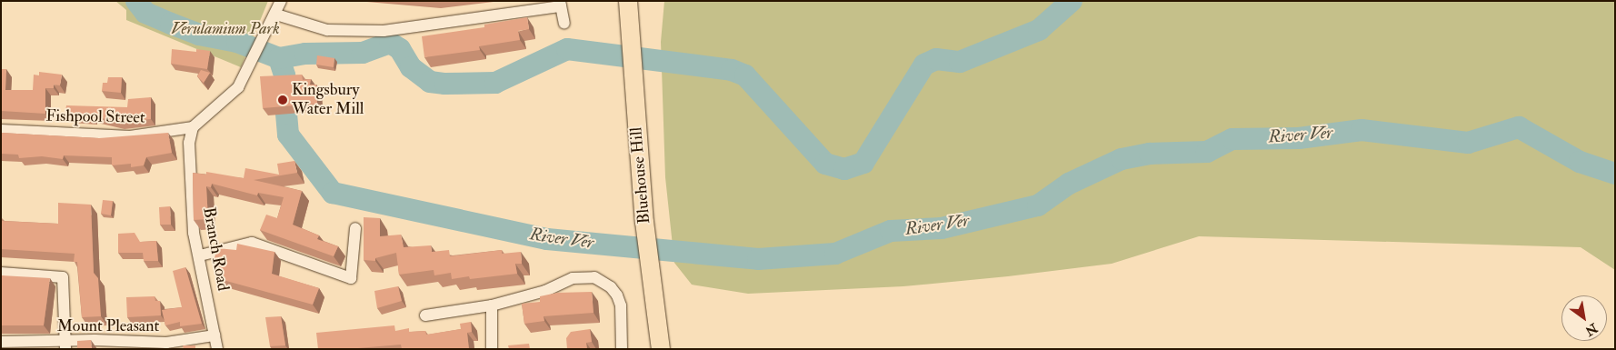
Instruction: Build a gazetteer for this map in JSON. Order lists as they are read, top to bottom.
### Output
{
  "streets": {
    "main road": ["Bluehouse Hill"],
    "street": ["Fishpool Street", "Branch Road", "Mount Pleasant"]
  },
  "crossings": [
    ["Fishpool Street", "Branch Road"],
    ["Branch Road", "Mount Pleasant"]
  ],
  "water": ["River Ver"],
  "parks": ["Verulamium Park"],
  "places": ["Kingsbury Water Mill"],
  "north": "bottom right"
}
